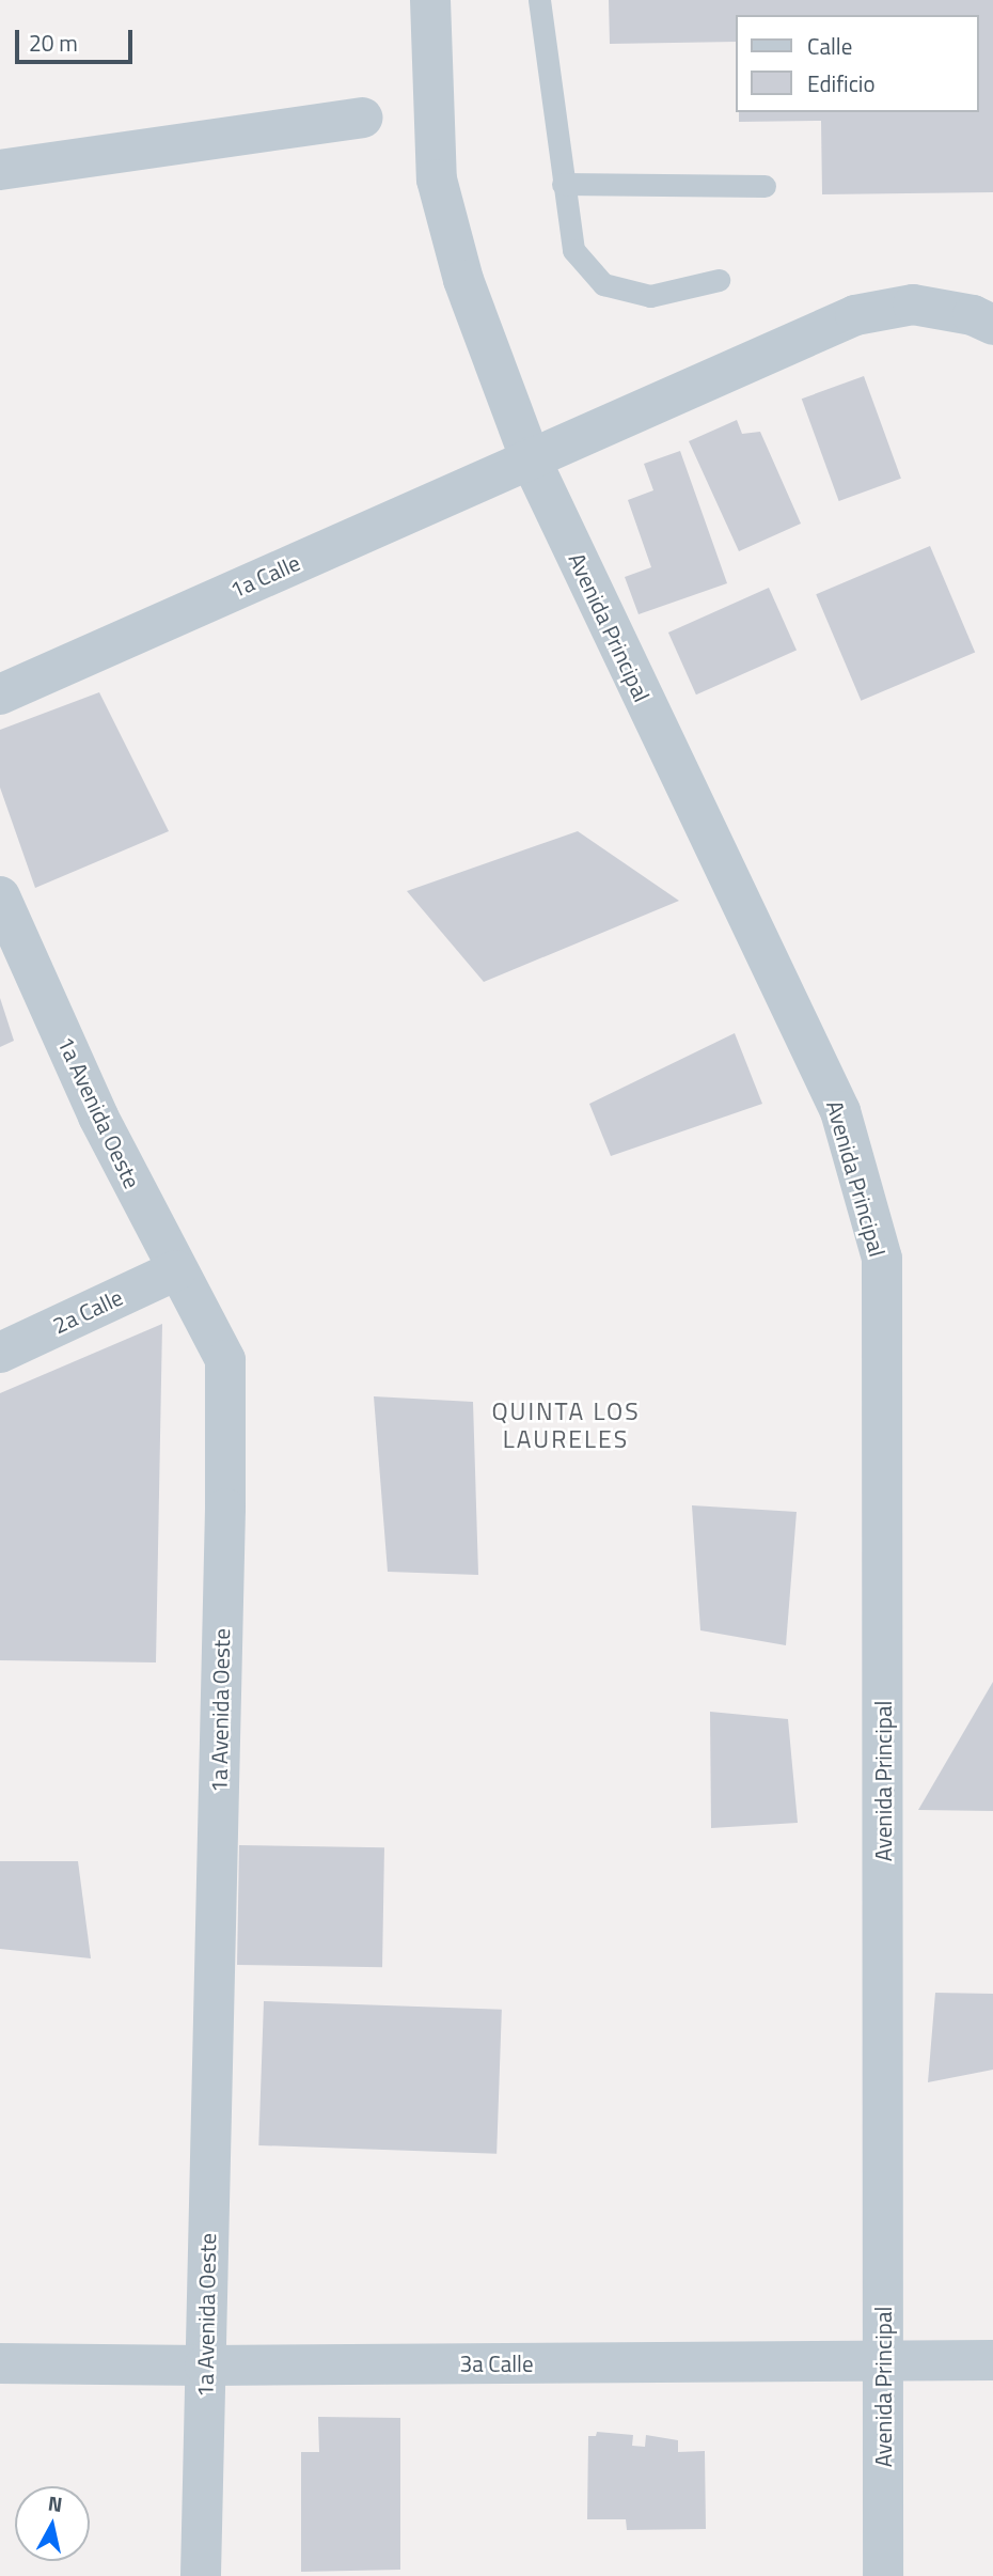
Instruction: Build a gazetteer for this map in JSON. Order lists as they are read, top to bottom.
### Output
{
  "streets": {
    "street": [
      "1a Calle",
      "Avenida Principal",
      "1a Avenida Oeste",
      "2a Calle",
      "3a Calle"
    ]
  },
  "crossings": [
    ["1a Calle", "Avenida Principal"],
    ["Avenida Principal", "3a Calle"],
    ["1a Avenida Oeste", "2a Calle"],
    ["1a Avenida Oeste", "3a Calle"]
  ],
  "districts": ["QUINTA LOS LAURELES"],
  "legend": ["Calle", "Edificio"],
  "scale_bar": "20 m",
  "north": "top"
}
